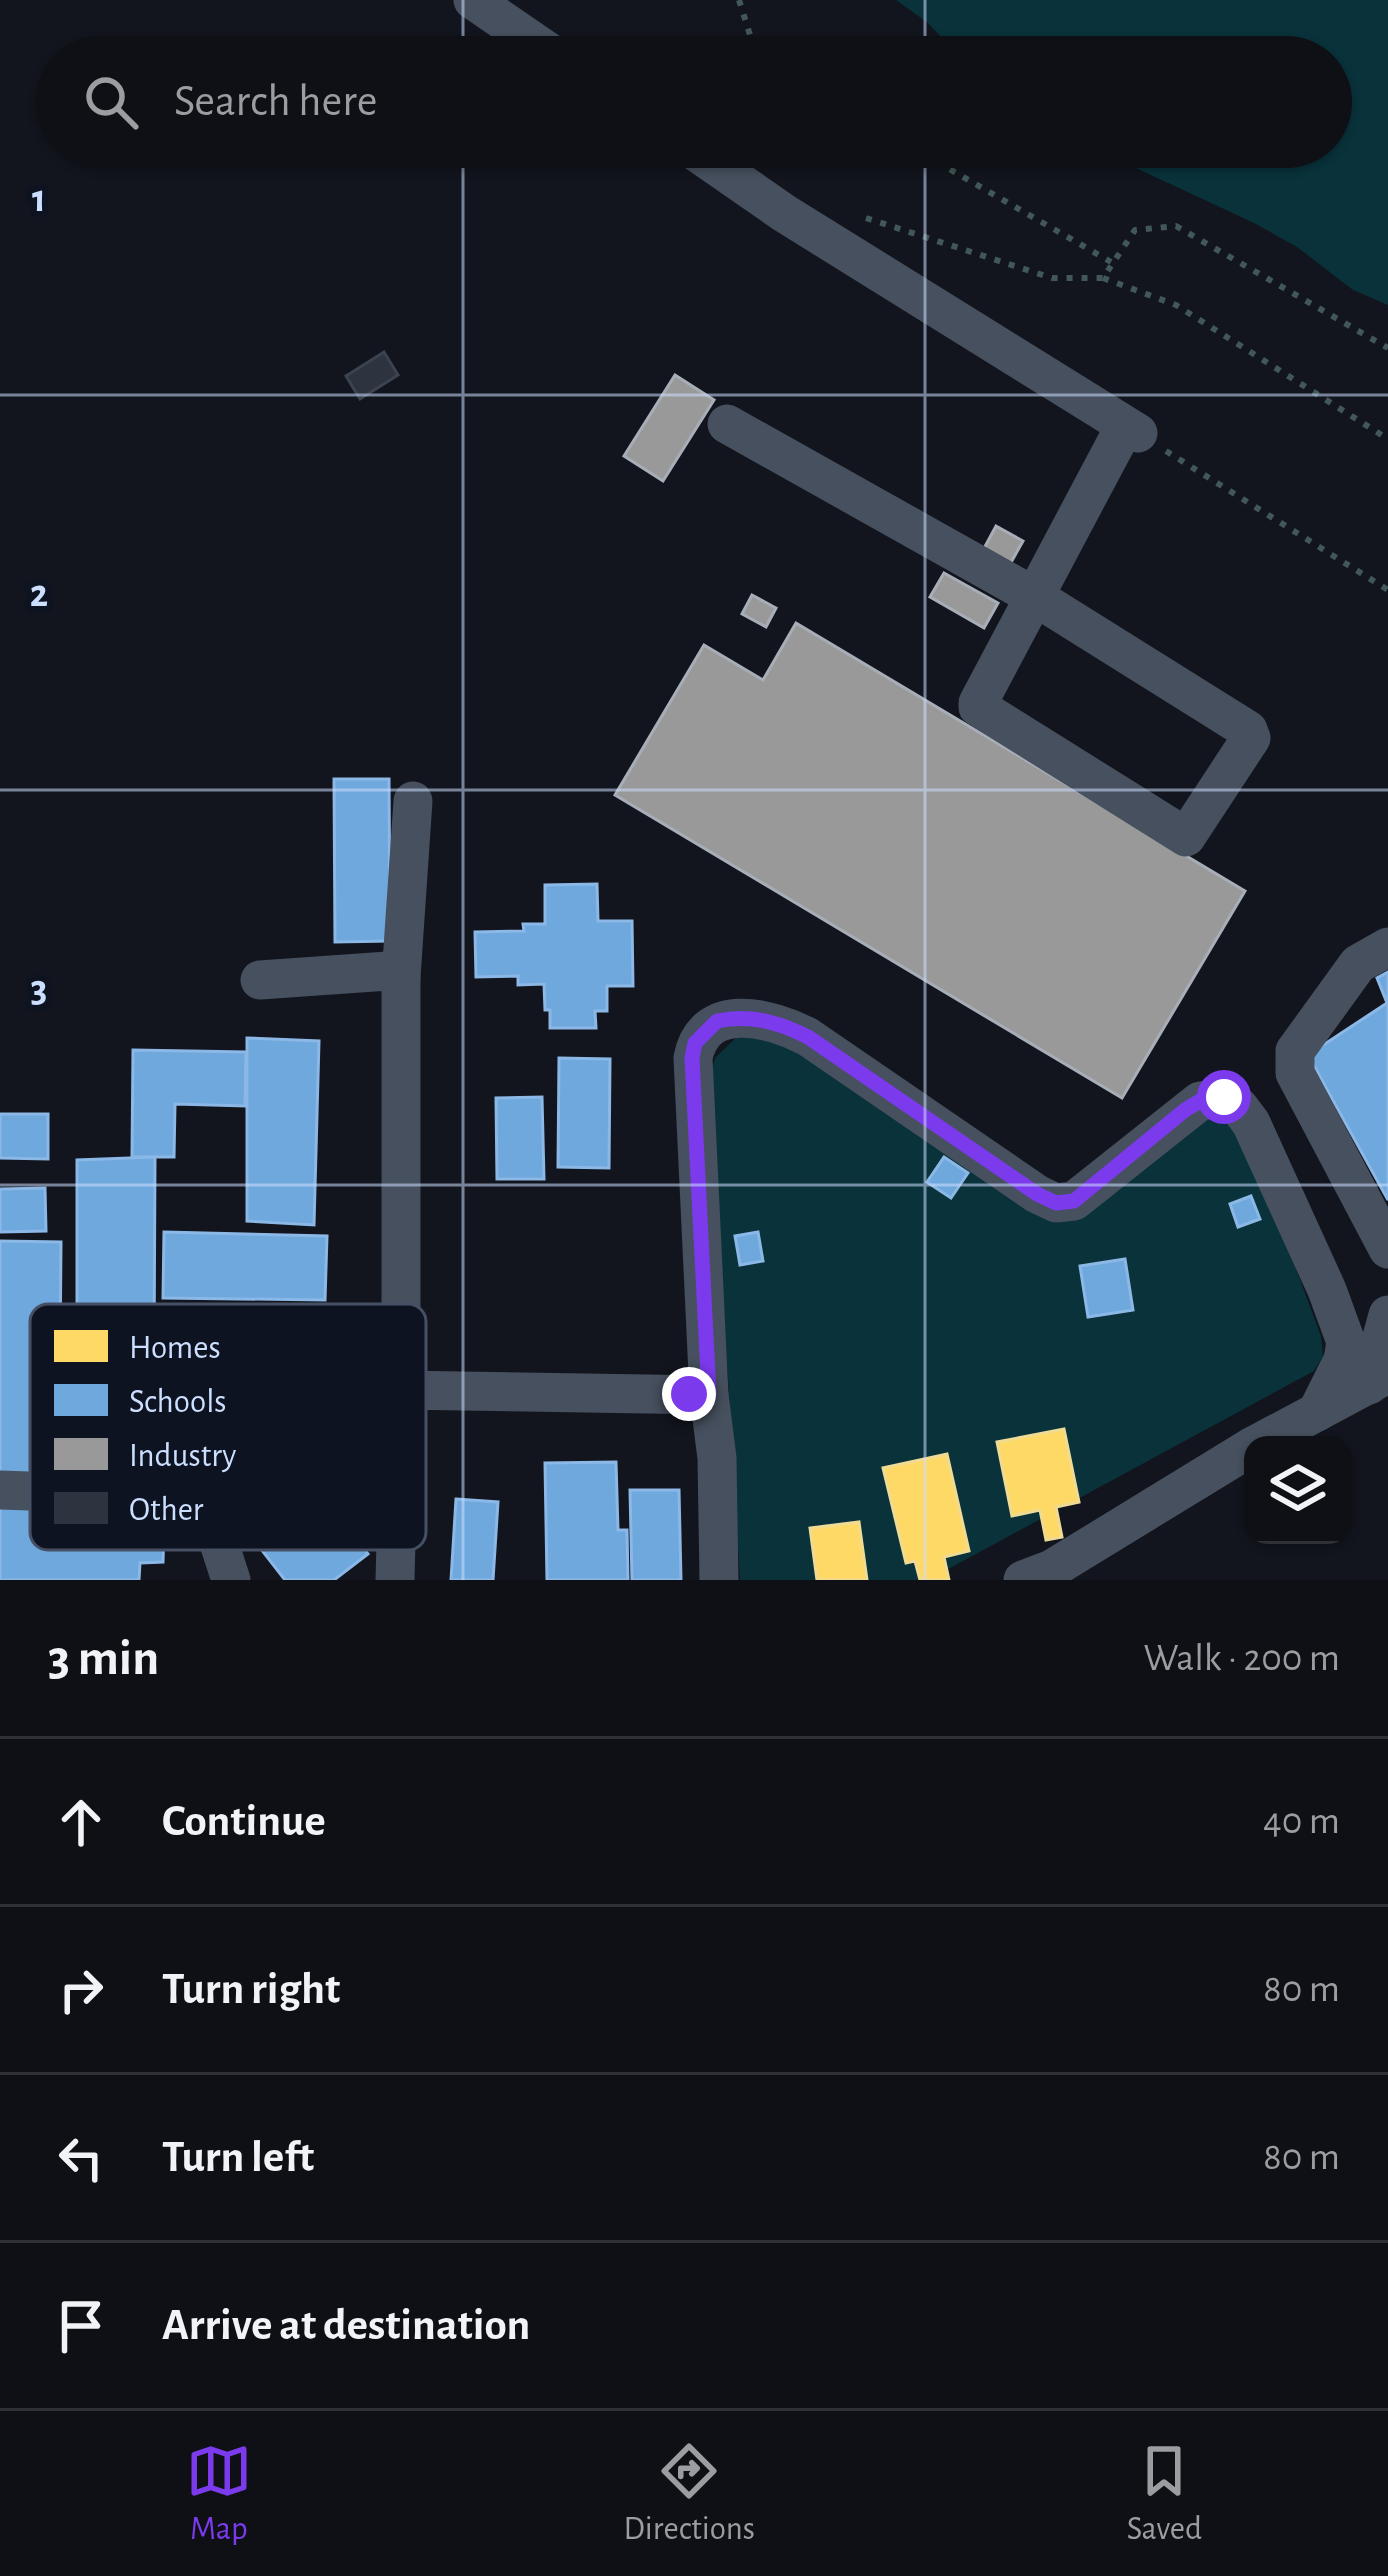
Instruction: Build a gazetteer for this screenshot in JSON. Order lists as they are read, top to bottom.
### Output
{
  "legend": [
    "Homes",
    "Schools",
    "Industry",
    "Other"
  ],
  "page": {
    "search": "Search here",
    "heading": ["3 min", "Walk · 200 m"],
    "list": [
      ["Continue", "40 m"],
      ["Turn right", "80 m"],
      ["Turn left", "80 m"],
      "Arrive at destination"
    ],
    "nav": ["Map", "Directions", "Saved"]
  },
  "grid": {
    "rows": ["1", "2", "3"]
  }
}
